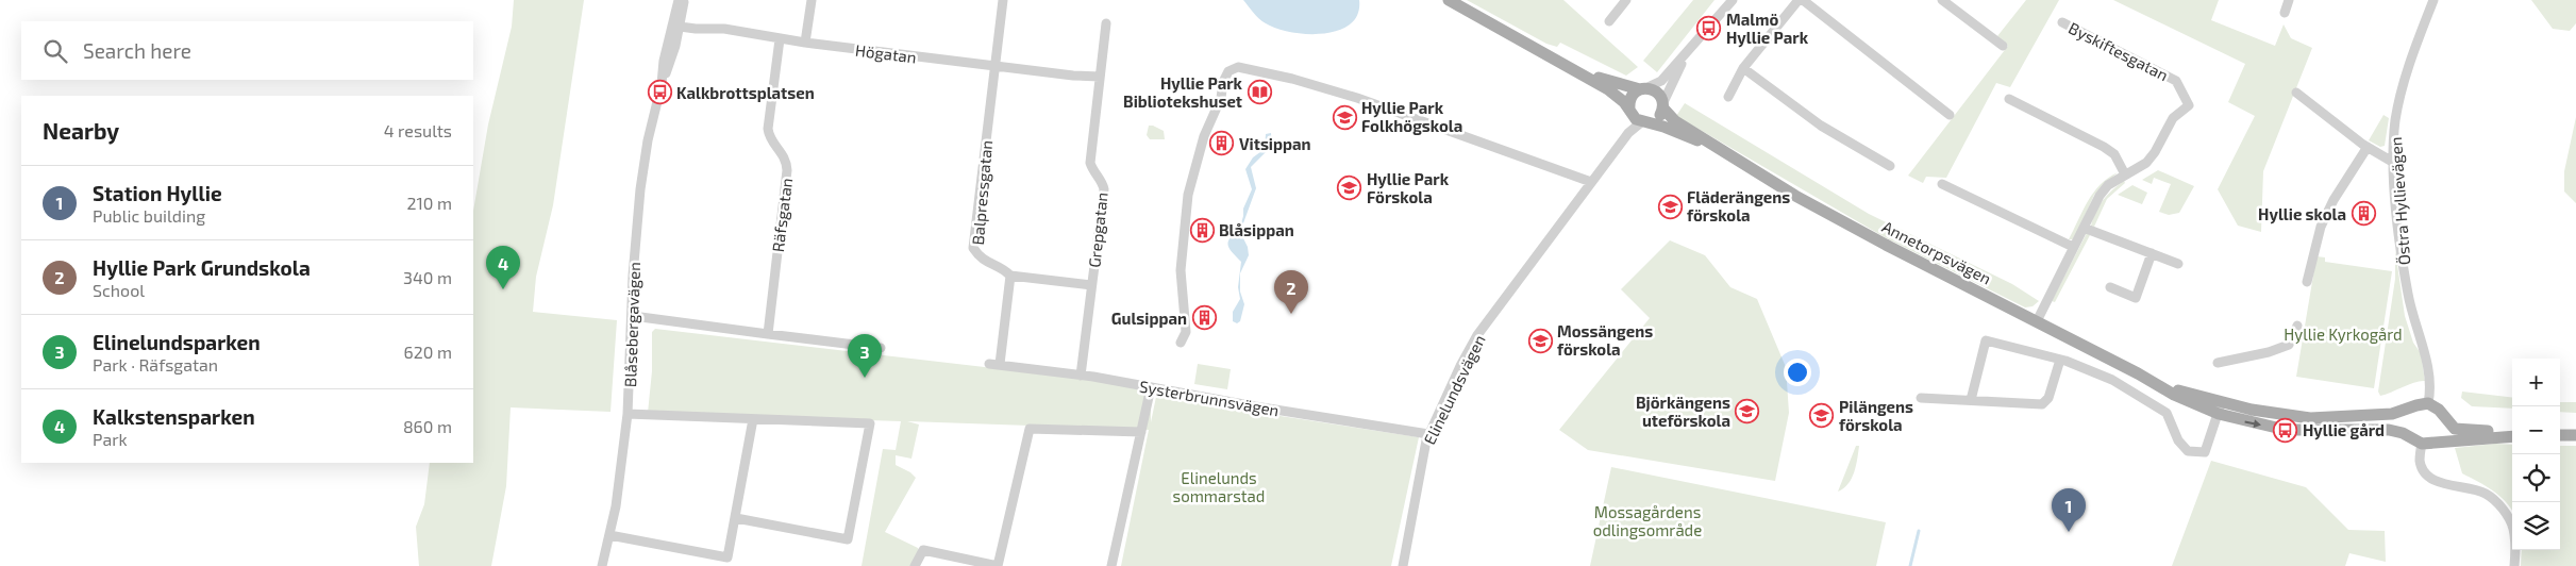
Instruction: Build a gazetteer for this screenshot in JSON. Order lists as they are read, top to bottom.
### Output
{
  "streets": {
    "main road": ["Annetorpsvägen"],
    "street": [
      "Byskiftesgatan",
      "Högatan",
      "Balpressgatan",
      "Östra Hyllievägen",
      "Räfsgatan",
      "Grepgatan",
      "Blåsebergavägen",
      "Elinelundsvägen",
      "Systerbrunnsvägen"
    ]
  },
  "crossings": [
    ["Byskiftesgatan", "Annetorpsvägen"],
    ["Högatan", "Balpressgatan"],
    ["Högatan", "Räfsgatan"],
    ["Högatan", "Grepgatan"],
    ["Högatan", "Blåsebergavägen"],
    ["Östra Hyllievägen", "Annetorpsvägen"],
    ["Grepgatan", "Systerbrunnsvägen"],
    ["Annetorpsvägen", "Elinelundsvägen"],
    ["Elinelundsvägen", "Systerbrunnsvägen"]
  ],
  "parks": ["Hyllie Kyrkogård", "Elinelunds sommarstad", "Mossagårdens odlingsområde"],
  "places": {
    "bus stop": ["Malmö Hyllie Park", "Kalkbrottsplatsen", "Hyllie gård"],
    "library": ["Hyllie Park Bibliotekshuset"],
    "school or university": [
      "Hyllie Park Folkhögskola",
      "Hyllie Park Förskola",
      "Fläderängens förskola",
      "Mossängens förskola",
      "Björkängens uteförskola",
      "Pilängens förskola"
    ],
    "building": [
      "Vitsippan",
      "Hyllie skola",
      "Blåsippan",
      "Gulsippan"
    ]
  },
  "page": {
    "search": "Search here",
    "heading": ["Nearby", "4 results"],
    "list": [
      {
        "mark": "1",
        "name": "Station Hyllie",
        "note": "Public building",
        "value": "210 m"
      },
      {
        "mark": "2",
        "name": "Hyllie Park Grundskola",
        "note": "School",
        "value": "340 m"
      },
      {
        "mark": "3",
        "name": "Elinelundsparken",
        "note": "Park · Räfsgatan",
        "value": "620 m"
      },
      {
        "mark": "4",
        "name": "Kalkstensparken",
        "note": "Park",
        "value": "860 m"
      }
    ],
    "pins": [
      "4",
      "2",
      "3",
      "1"
    ],
    "map_buttons": ["+", "−"]
  }
}
